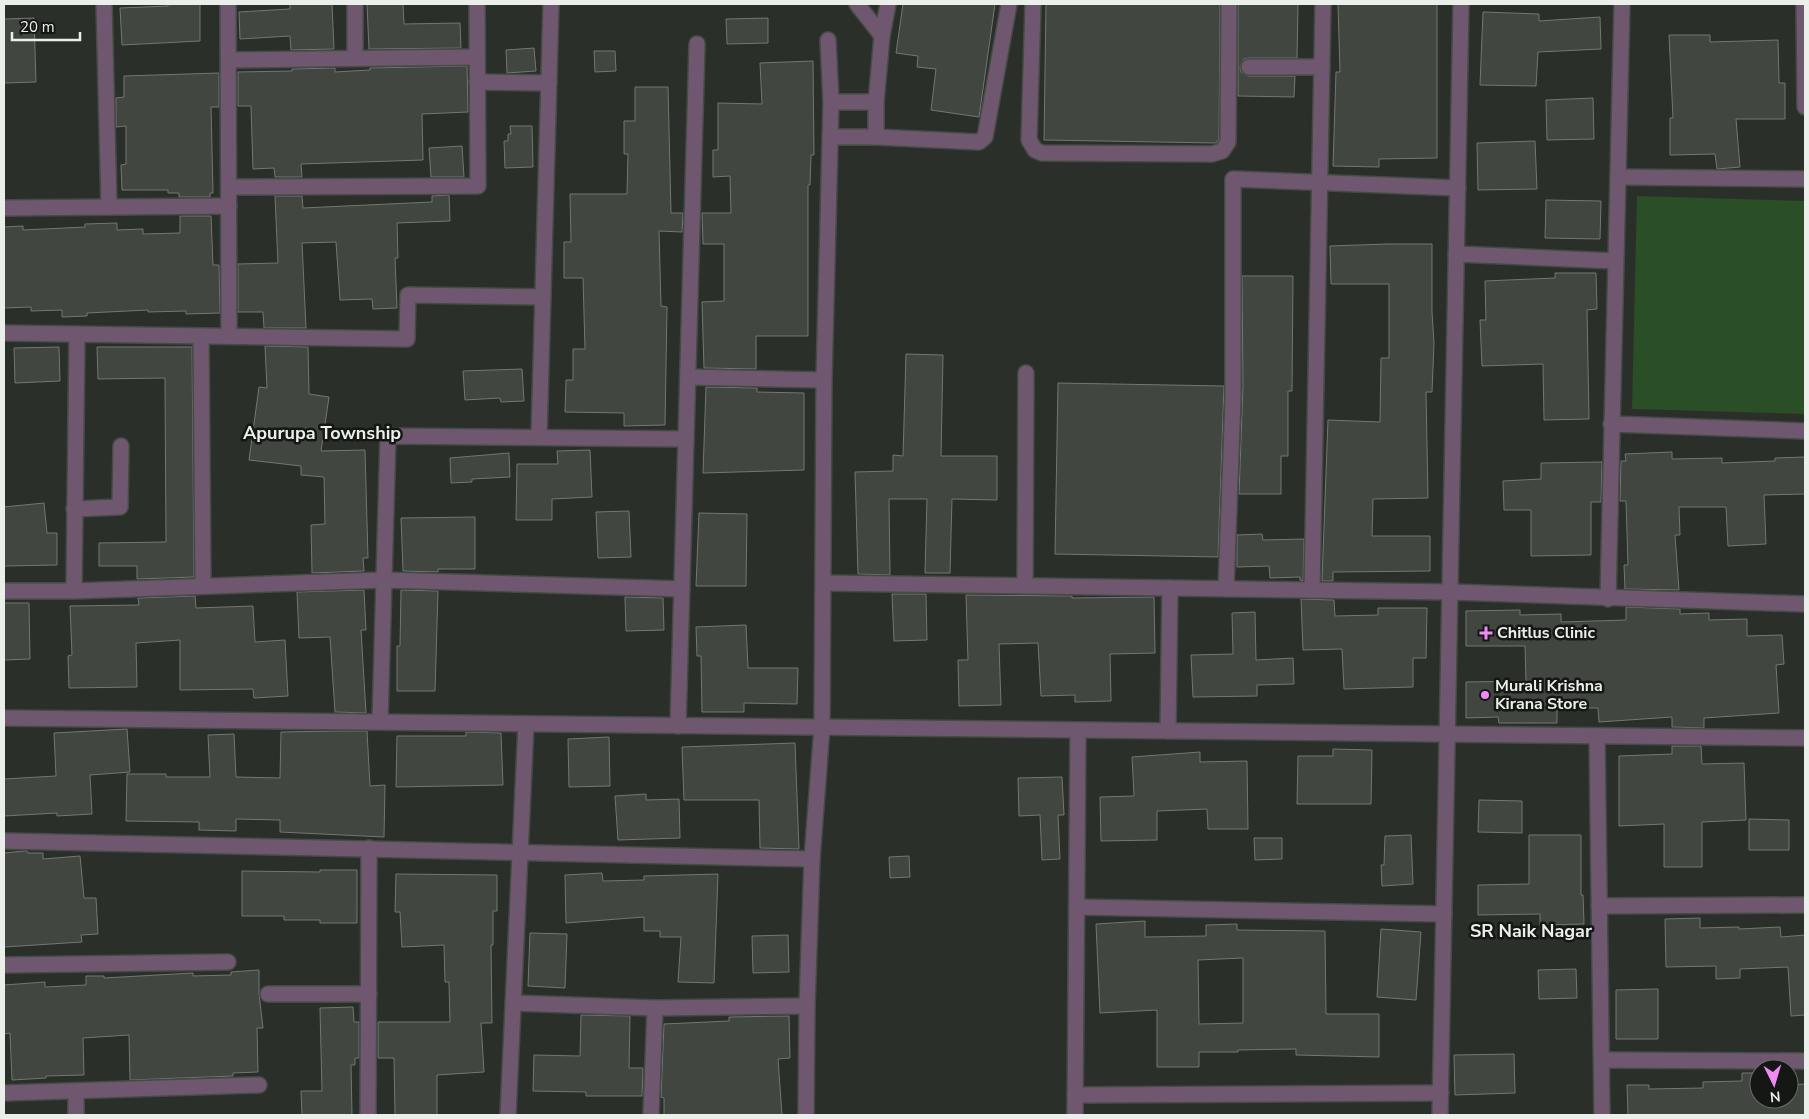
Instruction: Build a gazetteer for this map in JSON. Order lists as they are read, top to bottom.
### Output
{
  "districts": ["Apurupa Township", "SR Naik Nagar"],
  "places": {
    "health": ["Chitlus Clinic"],
    "other": ["Murali Krishna Kirana Store"]
  },
  "scale_bar": "20 m",
  "north": "bottom"
}
